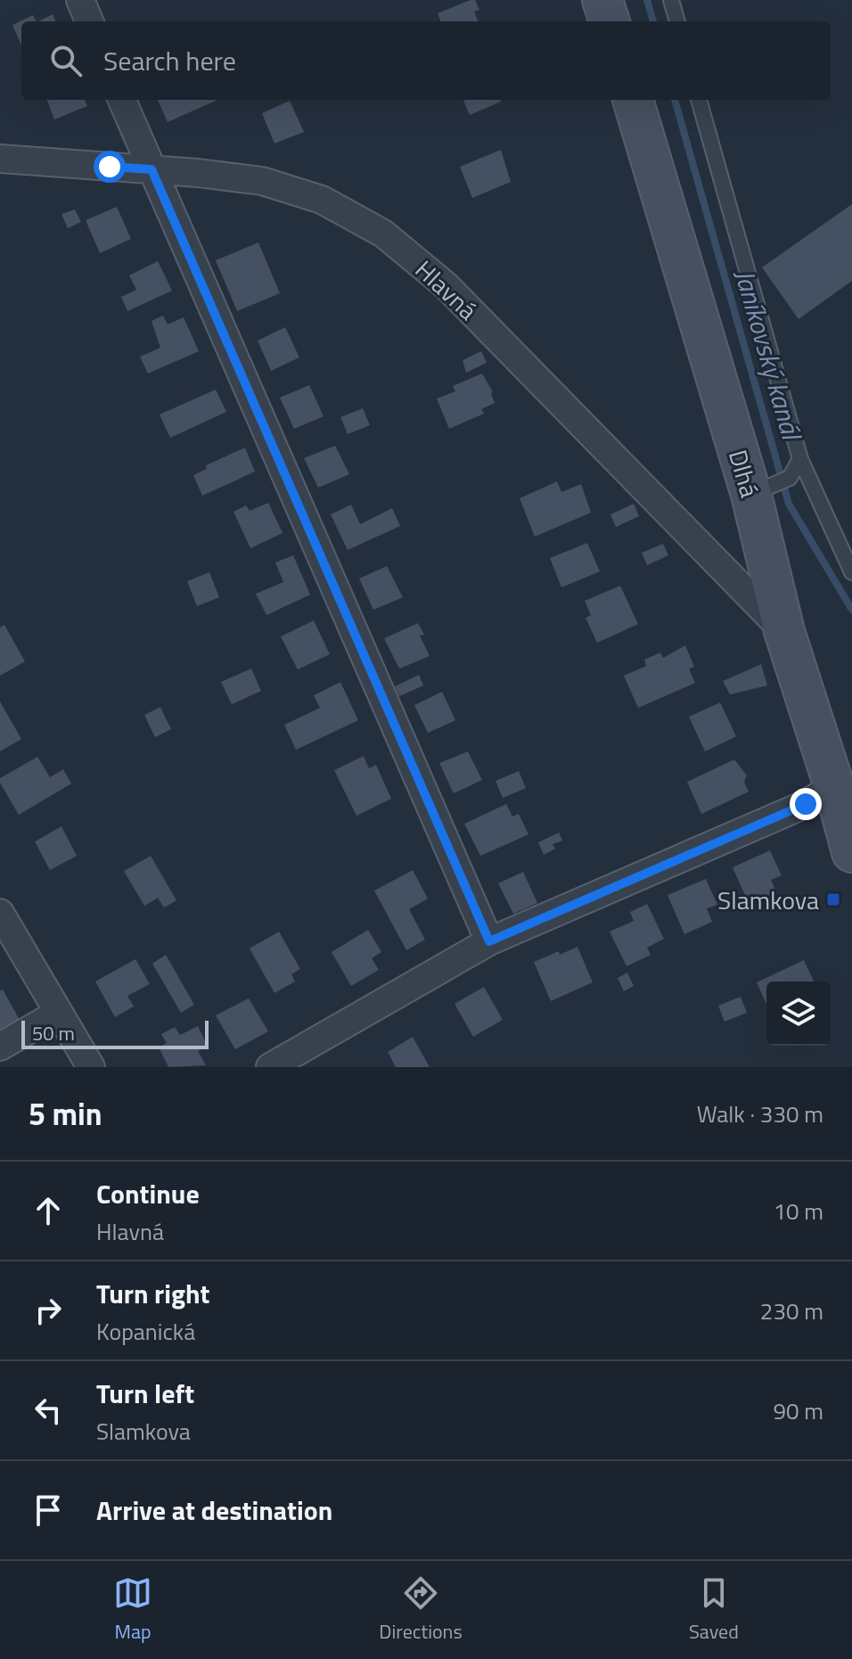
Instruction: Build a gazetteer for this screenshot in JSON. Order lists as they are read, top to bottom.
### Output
{
  "streets": {
    "street": ["Hlavná", "Dlhá"]
  },
  "crossings": [
    ["Hlavná", "Dlhá"]
  ],
  "water": ["Janíkovský kanál"],
  "places": {
    "transit": ["Slamkova"]
  },
  "scale_bar": "50 m",
  "page": {
    "search": "Search here",
    "scale": "50 m",
    "heading": ["5 min", "Walk · 330 m"],
    "list": [
      ["Continue", "Hlavná", "10 m"],
      ["Turn right", "Kopanická", "230 m"],
      ["Turn left", "Slamkova", "90 m"],
      "Arrive at destination"
    ],
    "nav": ["Map", "Directions", "Saved"]
  }
}
